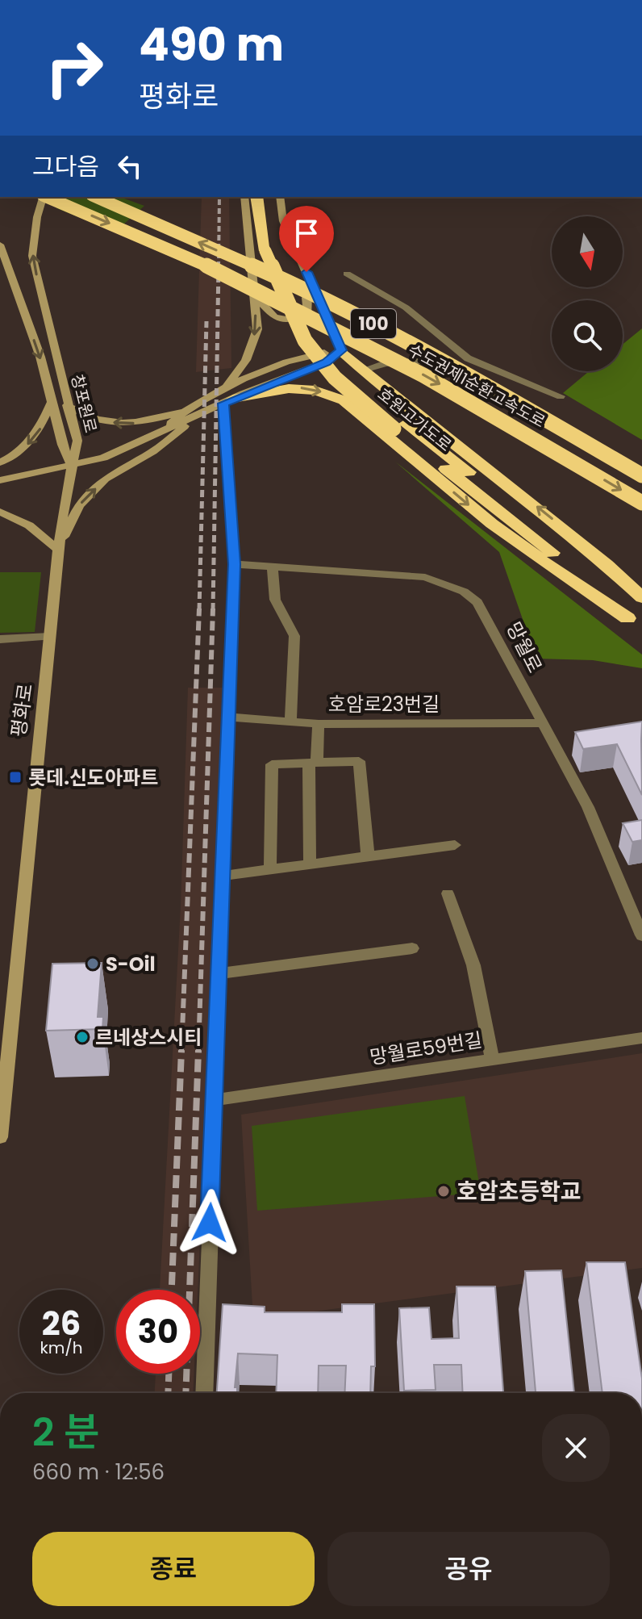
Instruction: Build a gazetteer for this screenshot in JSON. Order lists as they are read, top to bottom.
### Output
{
  "streets": {
    "highway": ["100", "수도권제1순환고속도로", "호원고가도로"],
    "main road": ["창포원로", "평화로"],
    "street": ["망월로", "호암로23번길", "망월로59번길"]
  },
  "crossings": [
    ["창포원로", "평화로"],
    ["망월로", "호암로23번길"]
  ],
  "places": {
    "transit": ["롯데.신도아파트"],
    "other": ["S-Oil", "르네상스시티", "호암초등학교"]
  },
  "north": "bottom",
  "page": {
    "turn": ["490 m", "평화로"],
    "then": "그다음",
    "speed": "26 km/h",
    "limit": "30",
    "heading": ["2 분", "660 m · 12:56"],
    "buttons": ["종료", "공유"]
  }
}
